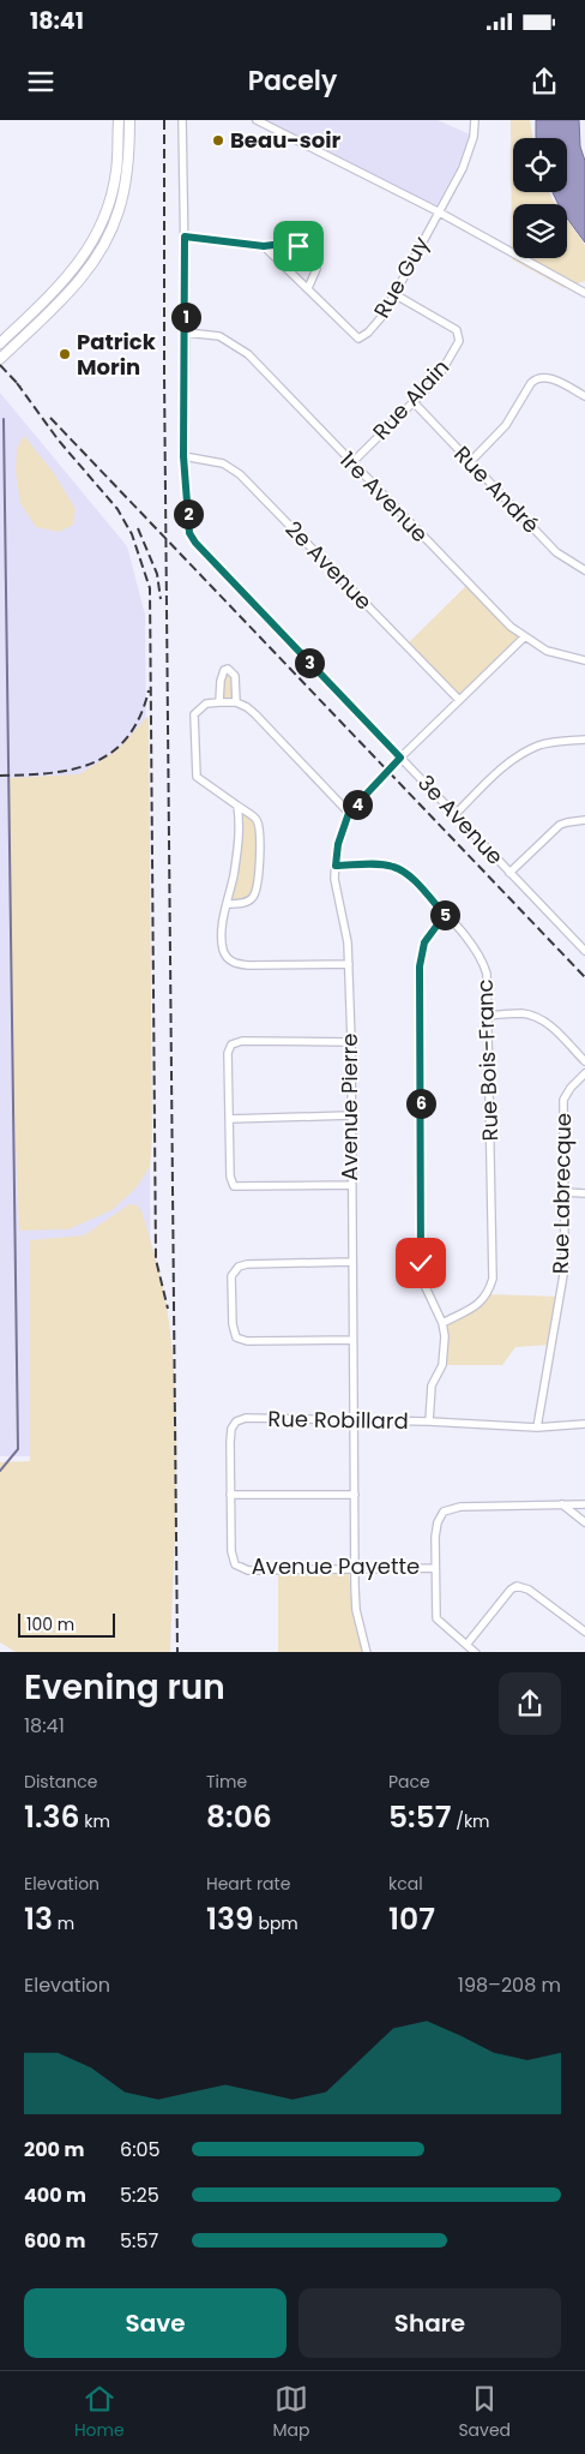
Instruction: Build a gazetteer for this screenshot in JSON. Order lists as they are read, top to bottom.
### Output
{
  "streets": {
    "street": [
      "Rue Guy",
      "Rue Alain",
      "Rue André",
      "1re Avenue",
      "2e Avenue",
      "3e Avenue",
      "Rue Bois-Franc",
      "Avenue Pierre",
      "Rue Labrecque",
      "Rue Robillard",
      "Avenue Payette"
    ]
  },
  "crossings": [
    ["Rue Guy", "Rue Alain"],
    ["Rue Alain", "Rue André"],
    ["Rue Alain", "1re Avenue"],
    ["1re Avenue", "Avenue Pierre"],
    ["2e Avenue", "3e Avenue"],
    ["2e Avenue", "Avenue Pierre"],
    ["3e Avenue", "Avenue Pierre"],
    ["Rue Bois-Franc", "Avenue Pierre"],
    ["Avenue Pierre", "Rue Robillard"],
    ["Avenue Pierre", "Avenue Payette"],
    ["Rue Labrecque", "Rue Robillard"],
    ["Rue Robillard", "Avenue Payette"]
  ],
  "places": ["Beau-soir", "Patrick Morin"],
  "scale_bar": "100 m",
  "page": {
    "status": "18:41",
    "header": "Pacely",
    "pins": [
      "1",
      "2",
      "3",
      "4",
      "5",
      "6"
    ],
    "scale": "100 m",
    "heading": ["Evening run", "18:41"],
    "stats": [
      ["Distance", "1.36 km"],
      ["Time", "8:06"],
      ["Pace", "5:57 /km"],
      ["Elevation", "13 m"],
      ["Heart rate", "139 bpm"],
      ["kcal", "107"]
    ],
    "chart": ["Elevation", "198–208 m"],
    "list": [
      {
        "name": "200 m",
        "note": "6:05"
      },
      {
        "name": "400 m",
        "note": "5:25"
      },
      {
        "name": "600 m",
        "note": "5:57"
      }
    ],
    "buttons": ["Save", "Share"],
    "tabs": ["Home", "Map", "Saved"]
  }
}
